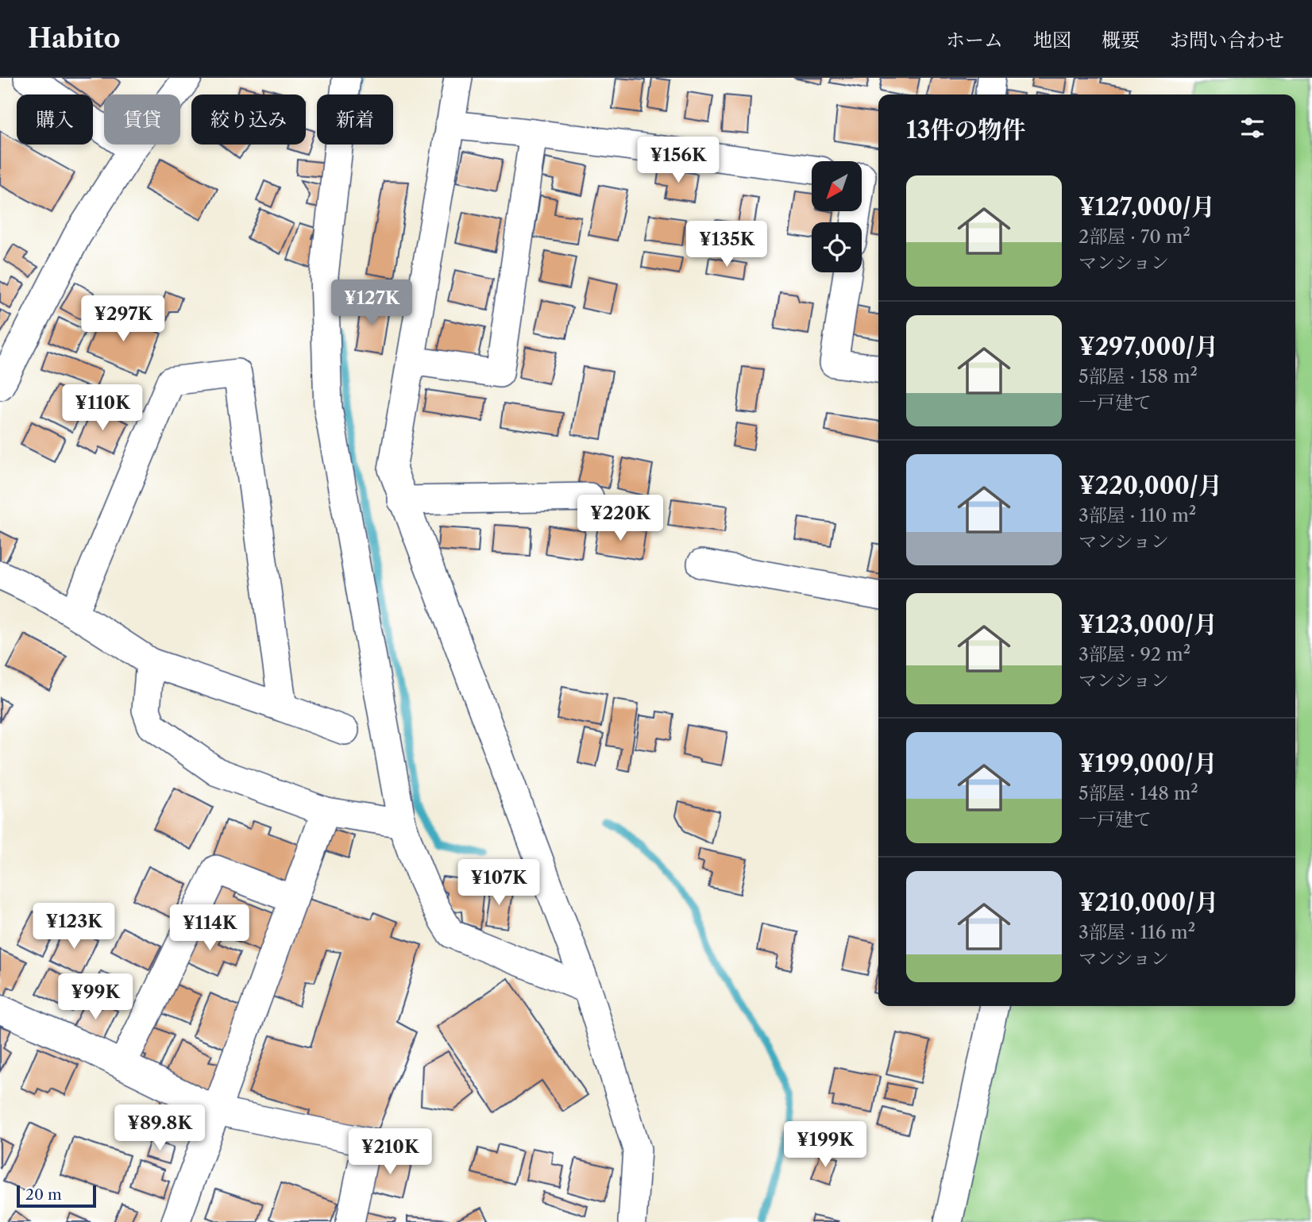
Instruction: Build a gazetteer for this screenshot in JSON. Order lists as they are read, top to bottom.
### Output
{
  "scale_bar": "20 m",
  "north": "bottom left",
  "page": {
    "header": "Habito",
    "nav": [
      "ホーム",
      "地図",
      "概要",
      "お問い合わせ"
    ],
    "chip": [
      "購入",
      "賃貸",
      "絞り込み",
      "新着"
    ],
    "heading": "13件の物件",
    "price": [
      "¥156K",
      "¥135K",
      "¥127K",
      "¥297K",
      "¥110K",
      "¥220K",
      "¥107K",
      "¥123K",
      "¥114K",
      "¥99K",
      "¥89.8K",
      "¥199K",
      "¥210K"
    ],
    "list": [
      {
        "name": "¥127,000/月",
        "note": "2部屋 · 70 m² · マンション"
      },
      {
        "name": "¥297,000/月",
        "note": "5部屋 · 158 m² · 一戸建て"
      },
      {
        "name": "¥220,000/月",
        "note": "3部屋 · 110 m² · マンション"
      },
      {
        "name": "¥123,000/月",
        "note": "3部屋 · 92 m² · マンション"
      },
      {
        "name": "¥199,000/月",
        "note": "5部屋 · 148 m² · 一戸建て"
      },
      {
        "name": "¥210,000/月",
        "note": "3部屋 · 116 m² · マンション"
      }
    ],
    "scale": "20 m"
  }
}
